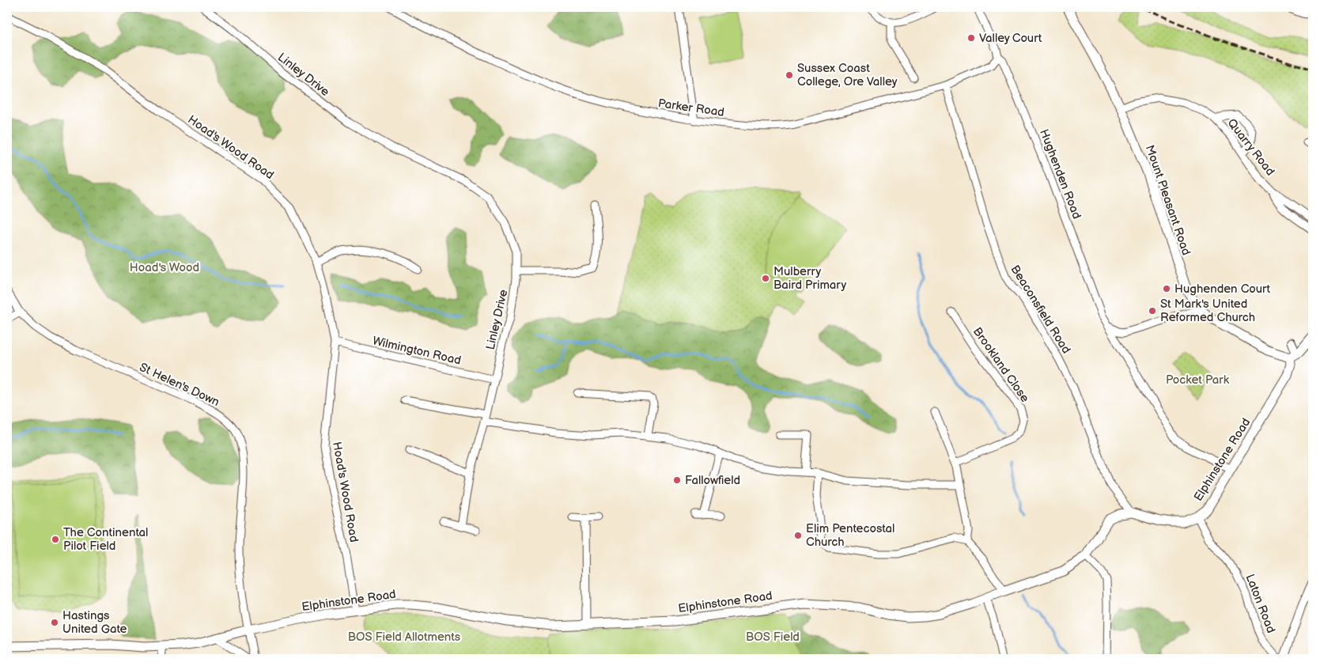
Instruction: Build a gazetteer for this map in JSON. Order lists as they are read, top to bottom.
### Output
{
  "streets": {
    "street": [
      "Linley Drive",
      "Parker Road",
      "Hoad's Wood Road",
      "Quarry Road",
      "Hughenden Road",
      "Mount Pleasant Road",
      "Beaconsfield Road",
      "Wilmington Road",
      "Brookland Close",
      "St Helen's Down",
      "Elphinstone Road",
      "Laton Road"
    ]
  },
  "crossings": [
    ["Linley Drive", "Wilmington Road"],
    ["Parker Road", "Hughenden Road"],
    ["Parker Road", "Beaconsfield Road"],
    ["Hoad's Wood Road", "Wilmington Road"],
    ["Hoad's Wood Road", "Elphinstone Road"],
    ["Quarry Road", "Mount Pleasant Road"],
    ["Hughenden Road", "Elphinstone Road"],
    ["Mount Pleasant Road", "Elphinstone Road"],
    ["Beaconsfield Road", "Elphinstone Road"],
    ["St Helen's Down", "Elphinstone Road"],
    ["Elphinstone Road", "Laton Road"]
  ],
  "parks": [
    "Hoad's Wood",
    "Pocket Park",
    "BOS Field Allotments",
    "BOS Field"
  ],
  "places": [
    "Valley Court",
    "Sussex Coast College, Ore Valley",
    "Mulberry Baird Primary",
    "Hughenden Court",
    "St Mark's United Reformed Church",
    "Fallowfield",
    "Elim Pentecostal Church",
    "The Continental Pilot Field",
    "Hastings United Gate"
  ]
}
